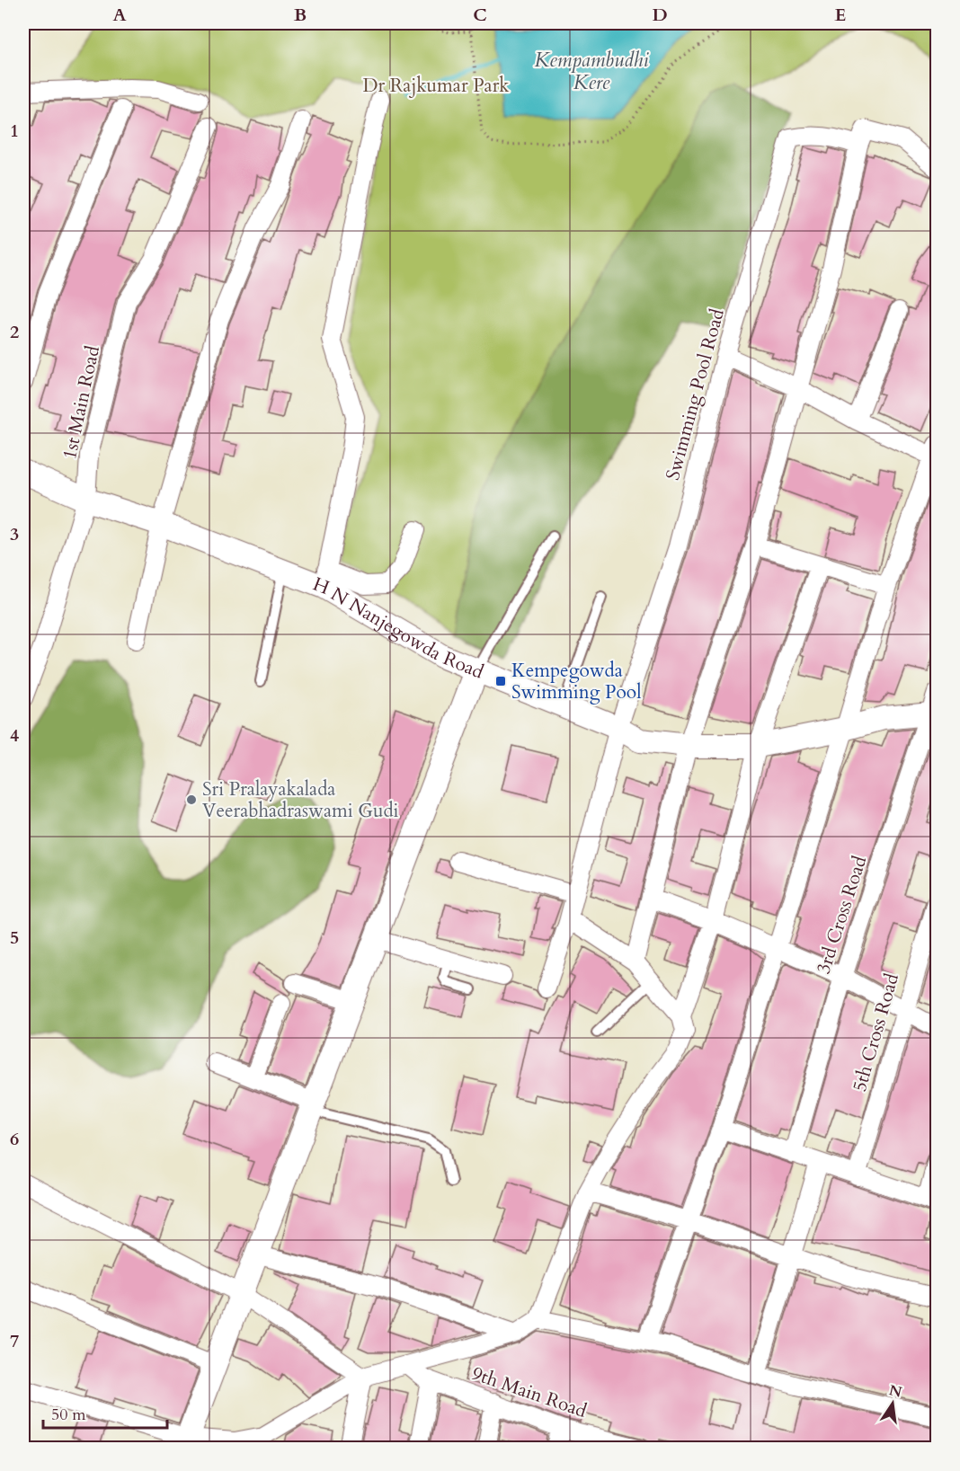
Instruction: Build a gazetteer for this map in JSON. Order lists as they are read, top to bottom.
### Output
{
  "streets": {
    "street": [
      "Swimming Pool Road",
      "1st Main Road",
      "H N Nanjegowda Road",
      "3rd Cross Road",
      "5th Cross Road",
      "9th Main Road"
    ]
  },
  "crossings": [
    ["Swimming Pool Road", "H N Nanjegowda Road"],
    ["1st Main Road", "H N Nanjegowda Road"],
    ["H N Nanjegowda Road", "3rd Cross Road"]
  ],
  "water": ["Kempambudhi Kere"],
  "parks": ["Dr Rajkumar Park"],
  "places": {
    "transit": ["Kempegowda Swimming Pool"],
    "other": ["Sri Pralayakalada Veerabhadraswami Gudi"]
  },
  "scale_bar": "50 m",
  "north": "top",
  "grid": {
    "columns": [
      "A",
      "B",
      "C",
      "D",
      "E"
    ],
    "rows": [
      "1",
      "2",
      "3",
      "4",
      "5",
      "6",
      "7"
    ]
  }
}
